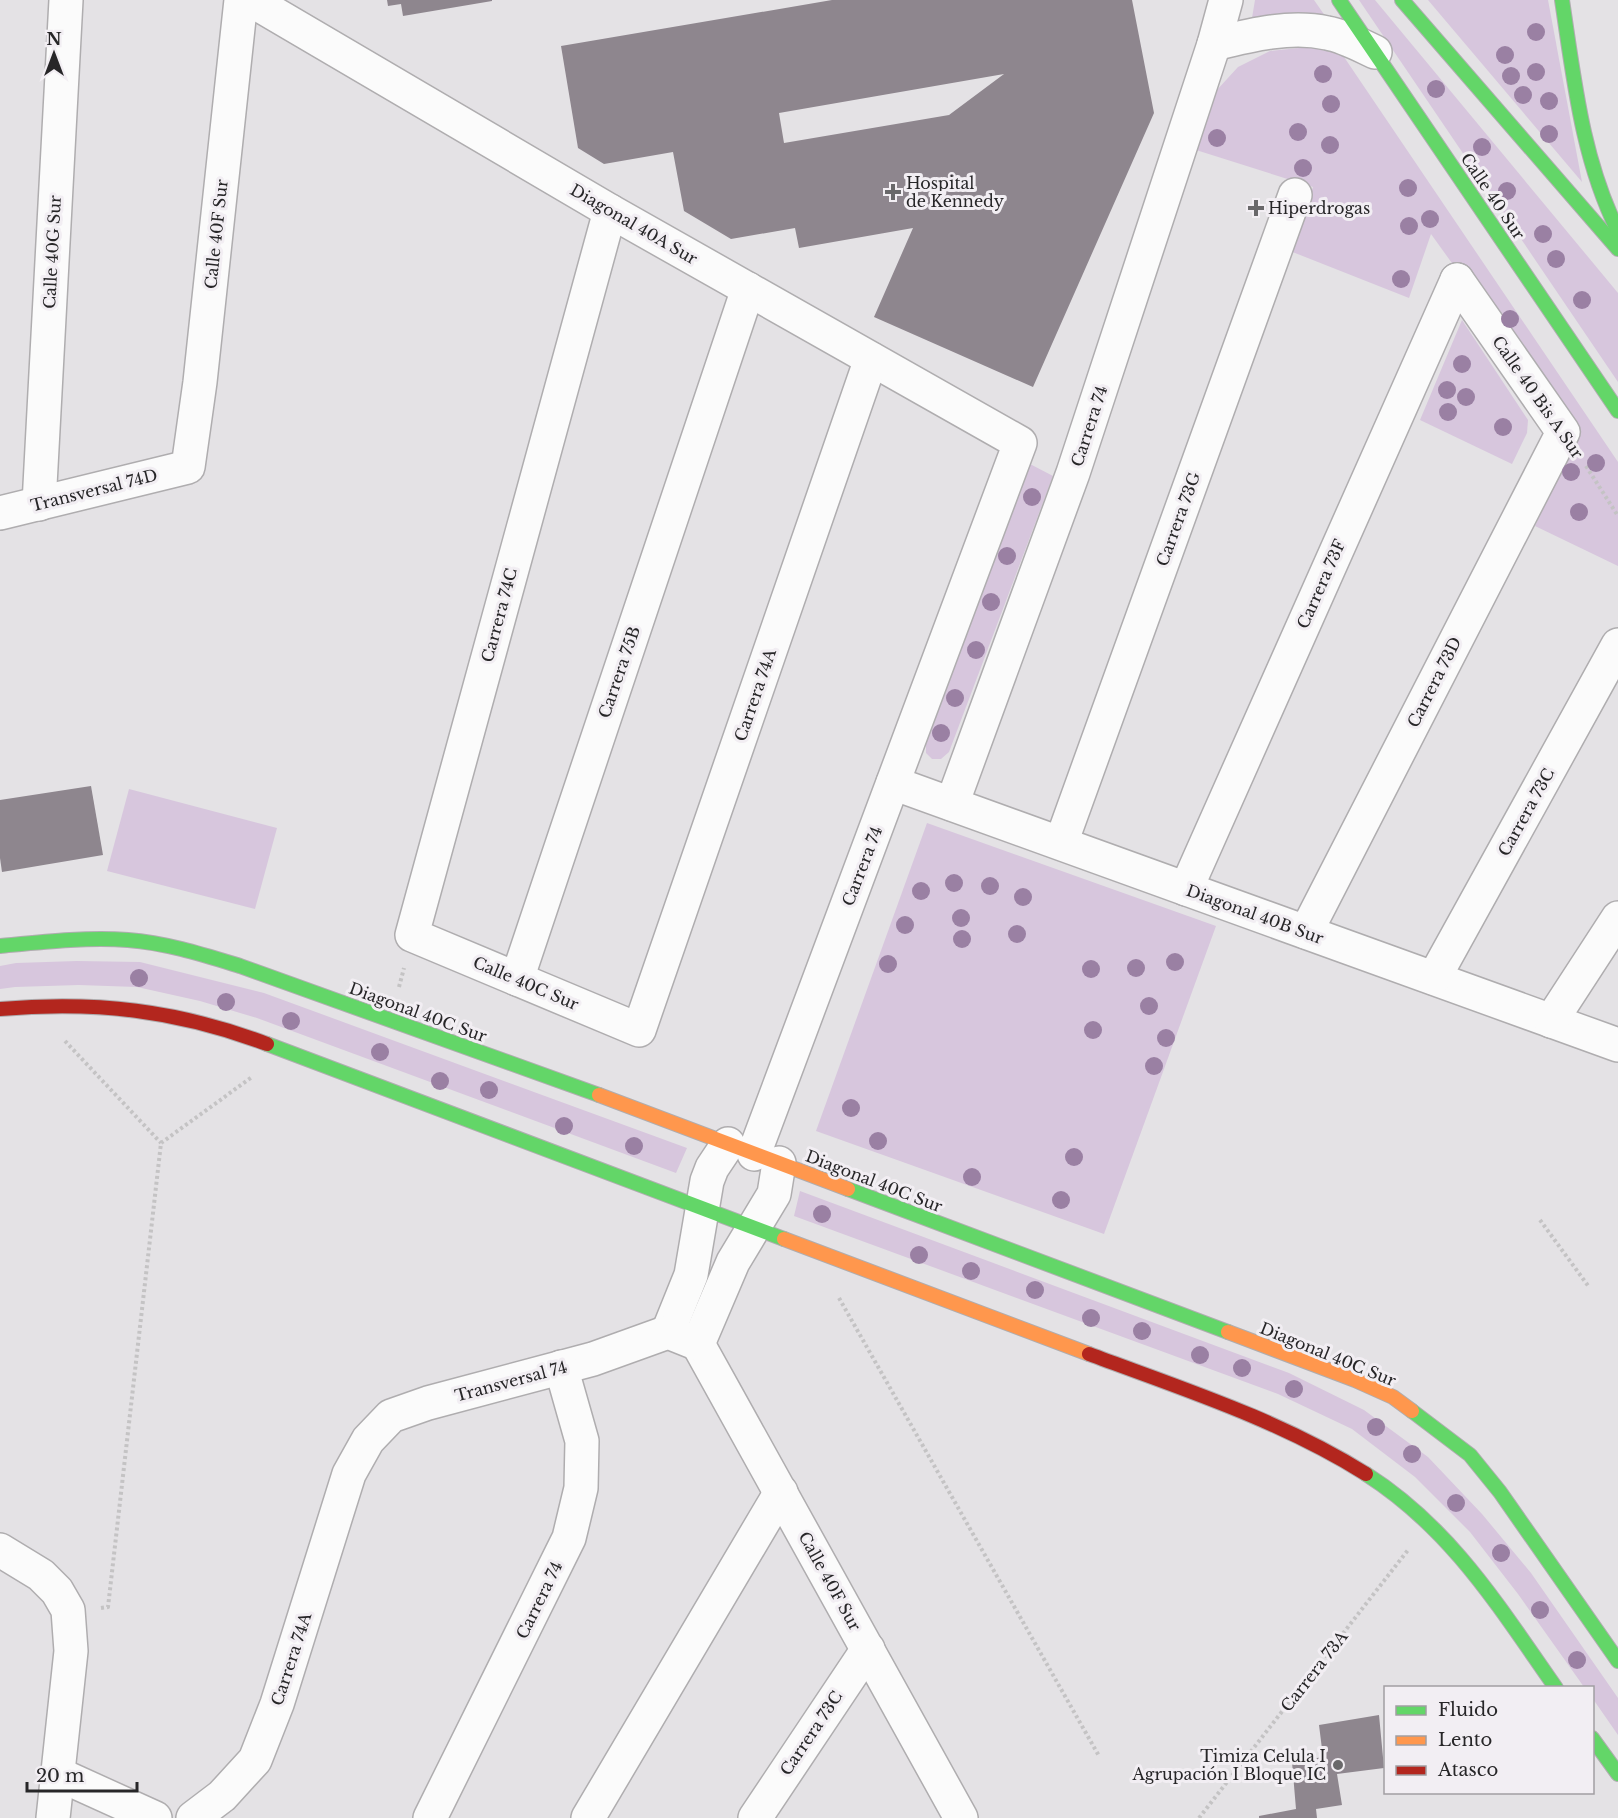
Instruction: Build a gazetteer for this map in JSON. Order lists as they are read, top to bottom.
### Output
{
  "streets": {
    "street": [
      "Calle 40 Sur",
      "Diagonal 40A Sur",
      "Calle 40F Sur",
      "Calle 40G Sur",
      "Calle 40 Bis A Sur",
      "Carrera 74",
      "Transversal 74D",
      "Carrera 73G",
      "Carrera 73F",
      "Carrera 74C",
      "Carrera 75B",
      "Carrera 73D",
      "Carrera 74A",
      "Carrera 73C",
      "Diagonal 40B Sur",
      "Calle 40C Sur",
      "Diagonal 40C Sur",
      "Transversal 74"
    ],
    "path": ["Carrera 73A"]
  },
  "crossings": [
    ["Diagonal 40A Sur", "Carrera 74"],
    ["Diagonal 40A Sur", "Carrera 74C"],
    ["Diagonal 40A Sur", "Carrera 75B"],
    ["Diagonal 40A Sur", "Carrera 74A"],
    ["Calle 40F Sur", "Carrera 74"],
    ["Calle 40F Sur", "Transversal 74D"],
    ["Calle 40F Sur", "Carrera 73C"],
    ["Calle 40G Sur", "Transversal 74D"],
    ["Calle 40 Bis A Sur", "Carrera 73F"],
    ["Calle 40 Bis A Sur", "Carrera 73D"],
    ["Carrera 74", "Diagonal 40B Sur"],
    ["Carrera 74", "Diagonal 40C Sur"],
    ["Carrera 74", "Transversal 74"],
    ["Carrera 73G", "Diagonal 40B Sur"],
    ["Carrera 73F", "Diagonal 40B Sur"],
    ["Carrera 74C", "Calle 40C Sur"],
    ["Carrera 75B", "Calle 40C Sur"],
    ["Carrera 73D", "Diagonal 40B Sur"],
    ["Carrera 74A", "Calle 40C Sur"],
    ["Carrera 74A", "Transversal 74"],
    ["Carrera 73C", "Diagonal 40B Sur"]
  ],
  "places": {
    "health": ["Hospital de Kennedy", "Hiperdrogas"],
    "other": ["Timiza Celula I Agrupación I Bloque IC"]
  },
  "legend": ["Fluido", "Lento", "Atasco"],
  "scale_bar": "20 m",
  "north": "top"
}
